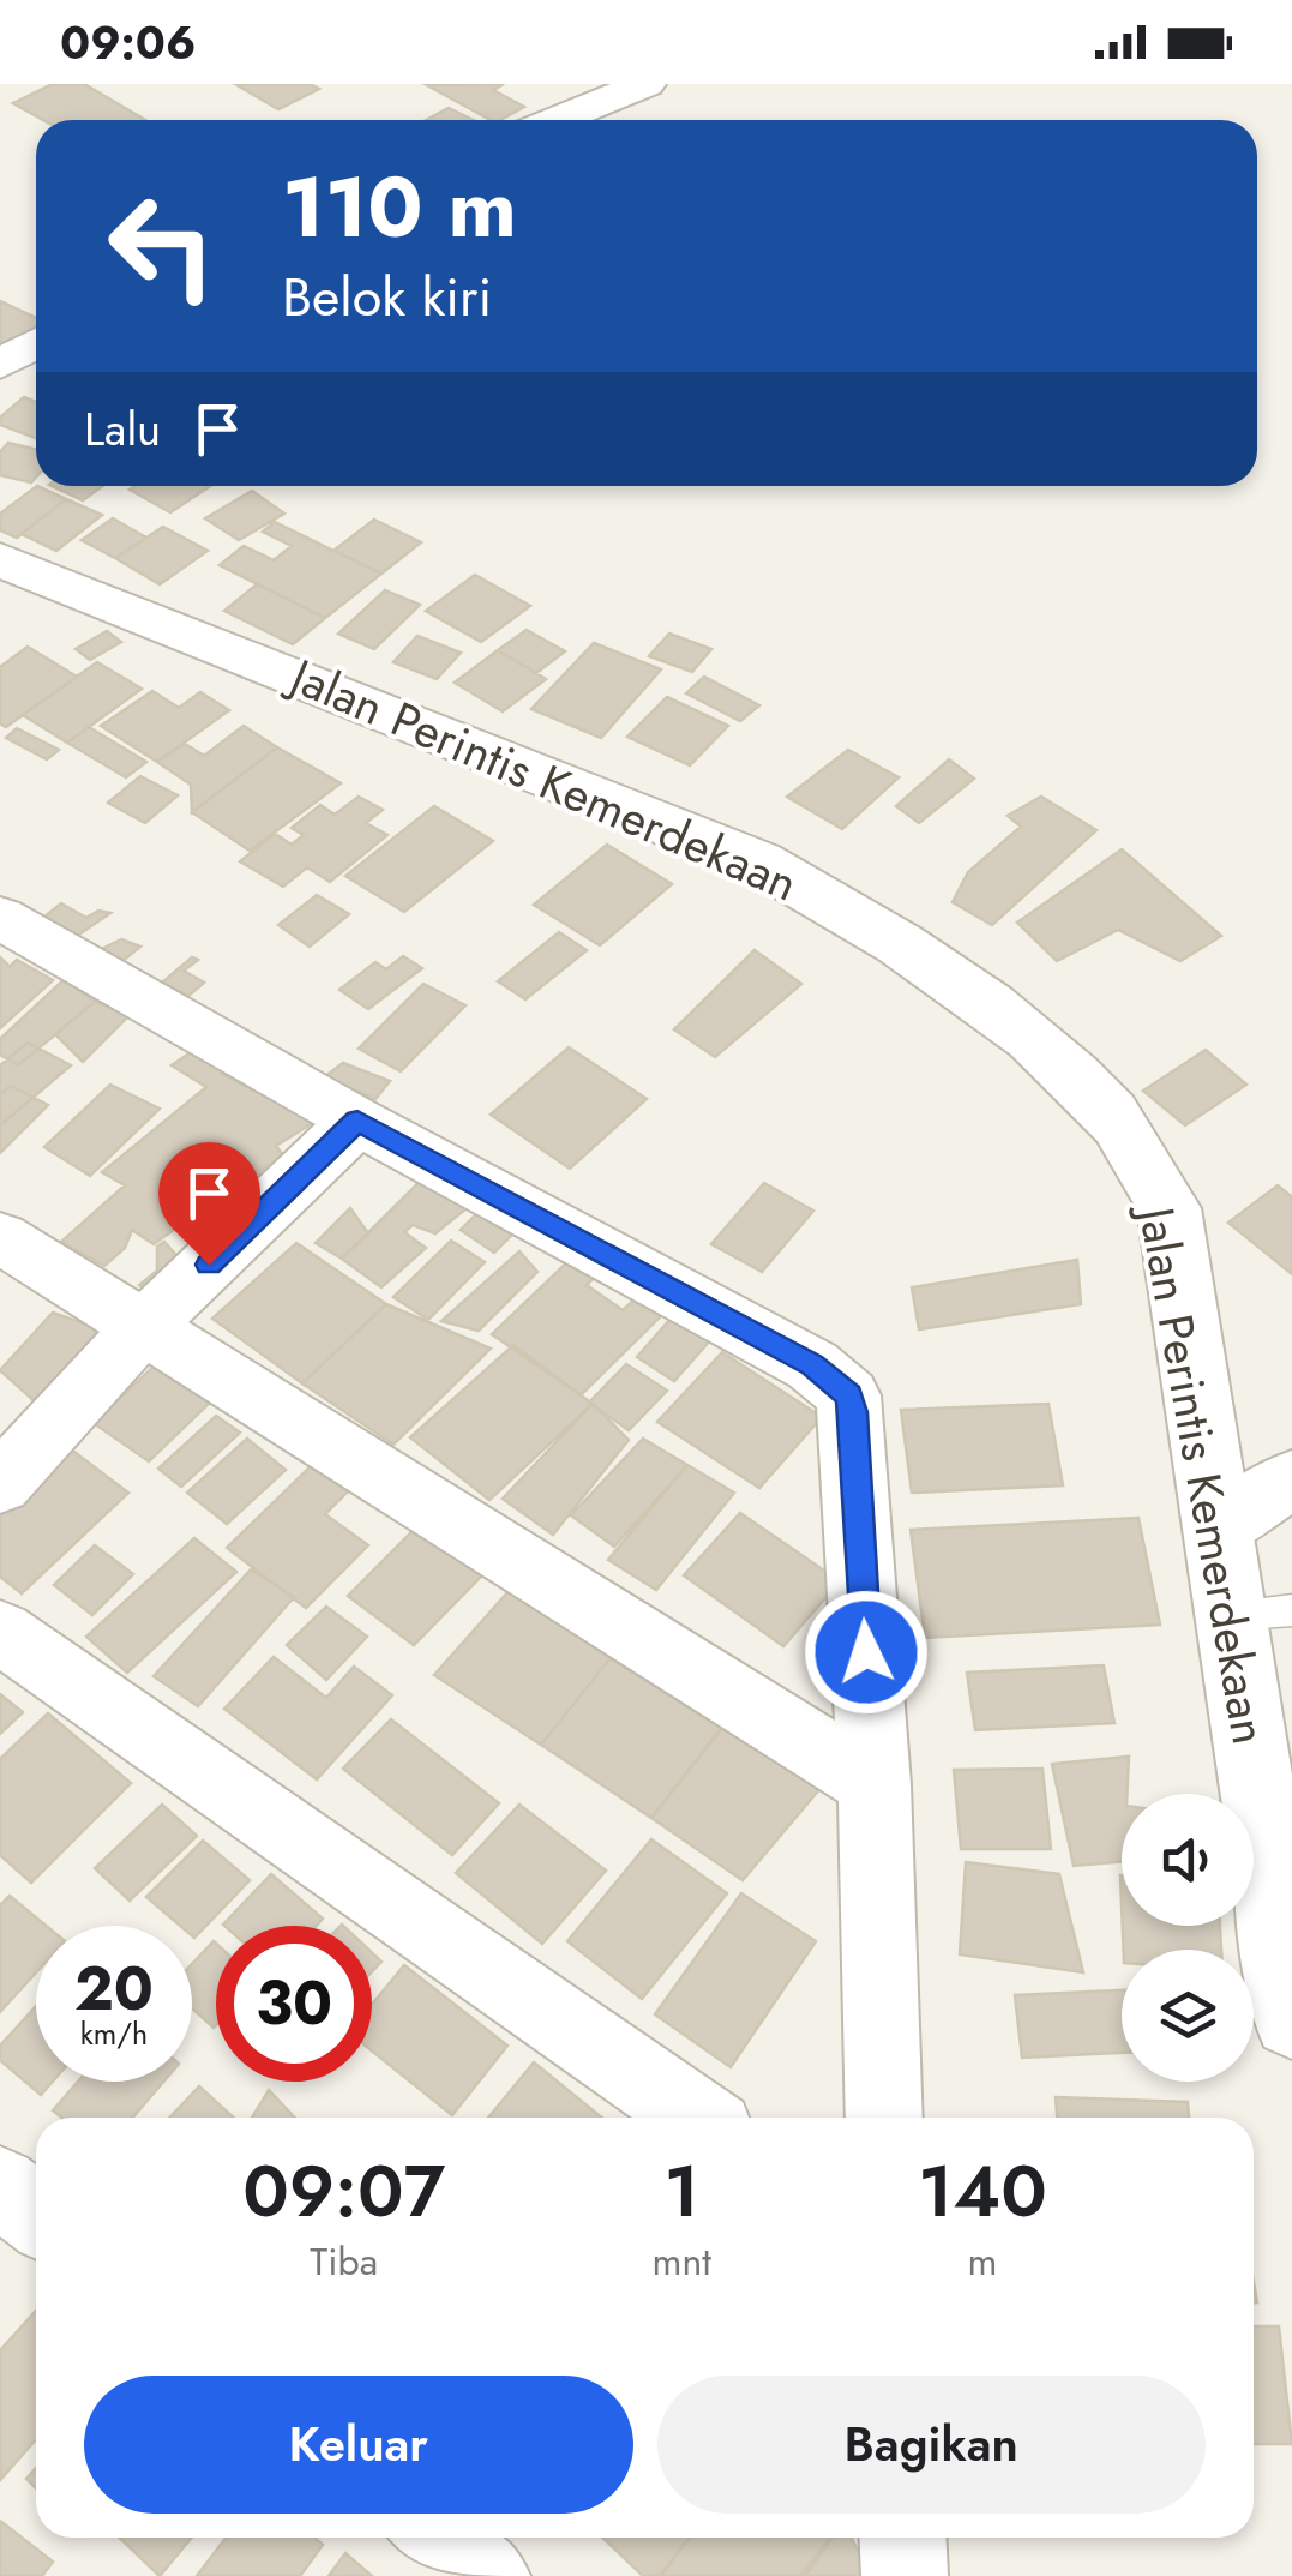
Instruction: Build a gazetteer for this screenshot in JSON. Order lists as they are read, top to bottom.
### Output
{
  "streets": {
    "street": ["Jalan Perintis Kemerdekaan"]
  },
  "page": {
    "status": "09:06",
    "turn": ["110 m", "Belok kiri"],
    "then": "Lalu",
    "speed": "20 km/h",
    "limit": "30",
    "eta": [
      "09:07",
      "Tiba",
      "1",
      "mnt",
      "140",
      "m"
    ],
    "buttons": ["Keluar", "Bagikan"]
  }
}
